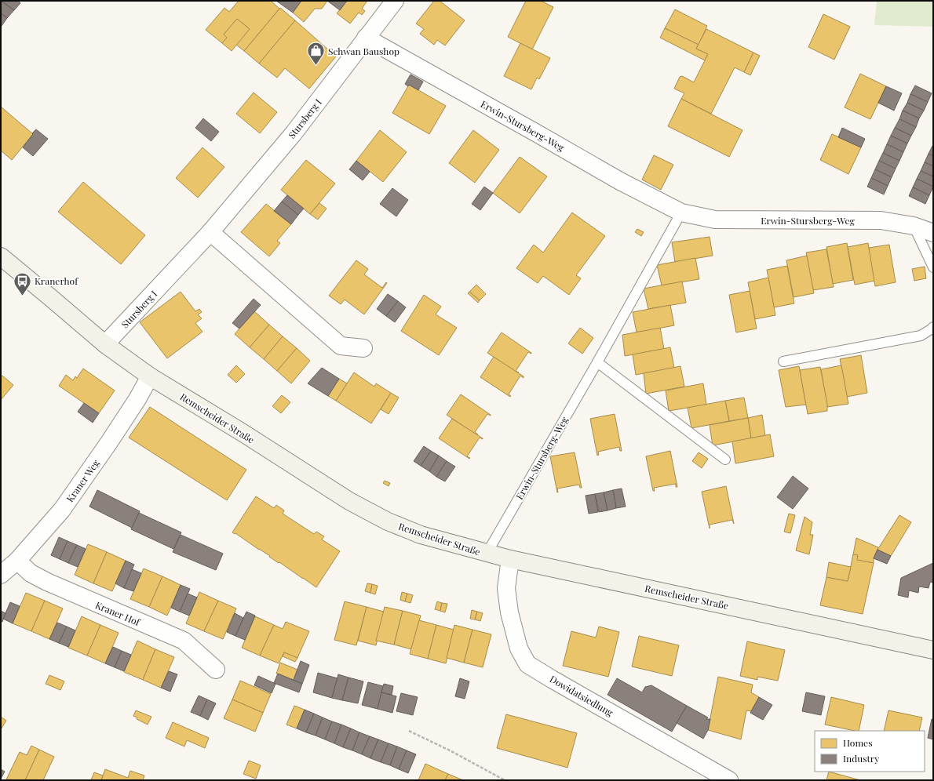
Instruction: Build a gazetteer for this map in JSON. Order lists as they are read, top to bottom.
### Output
{
  "streets": {
    "main road": ["Remscheider Straße"],
    "street": [
      "Stursberg I",
      "Erwin-Stursberg-Weg",
      "Kraner Weg",
      "Kraner Hof",
      "Dowidatsiedlung"
    ]
  },
  "crossings": [
    ["Stursberg I", "Erwin-Stursberg-Weg"],
    ["Stursberg I", "Remscheider Straße"],
    ["Erwin-Stursberg-Weg", "Remscheider Straße"],
    ["Remscheider Straße", "Kraner Weg"],
    ["Remscheider Straße", "Dowidatsiedlung"],
    ["Kraner Weg", "Kraner Hof"]
  ],
  "places": {
    "shop": ["Schwan Baushop"],
    "bus stop": ["Kranerhof"]
  },
  "legend": ["Homes", "Industry"]
}
